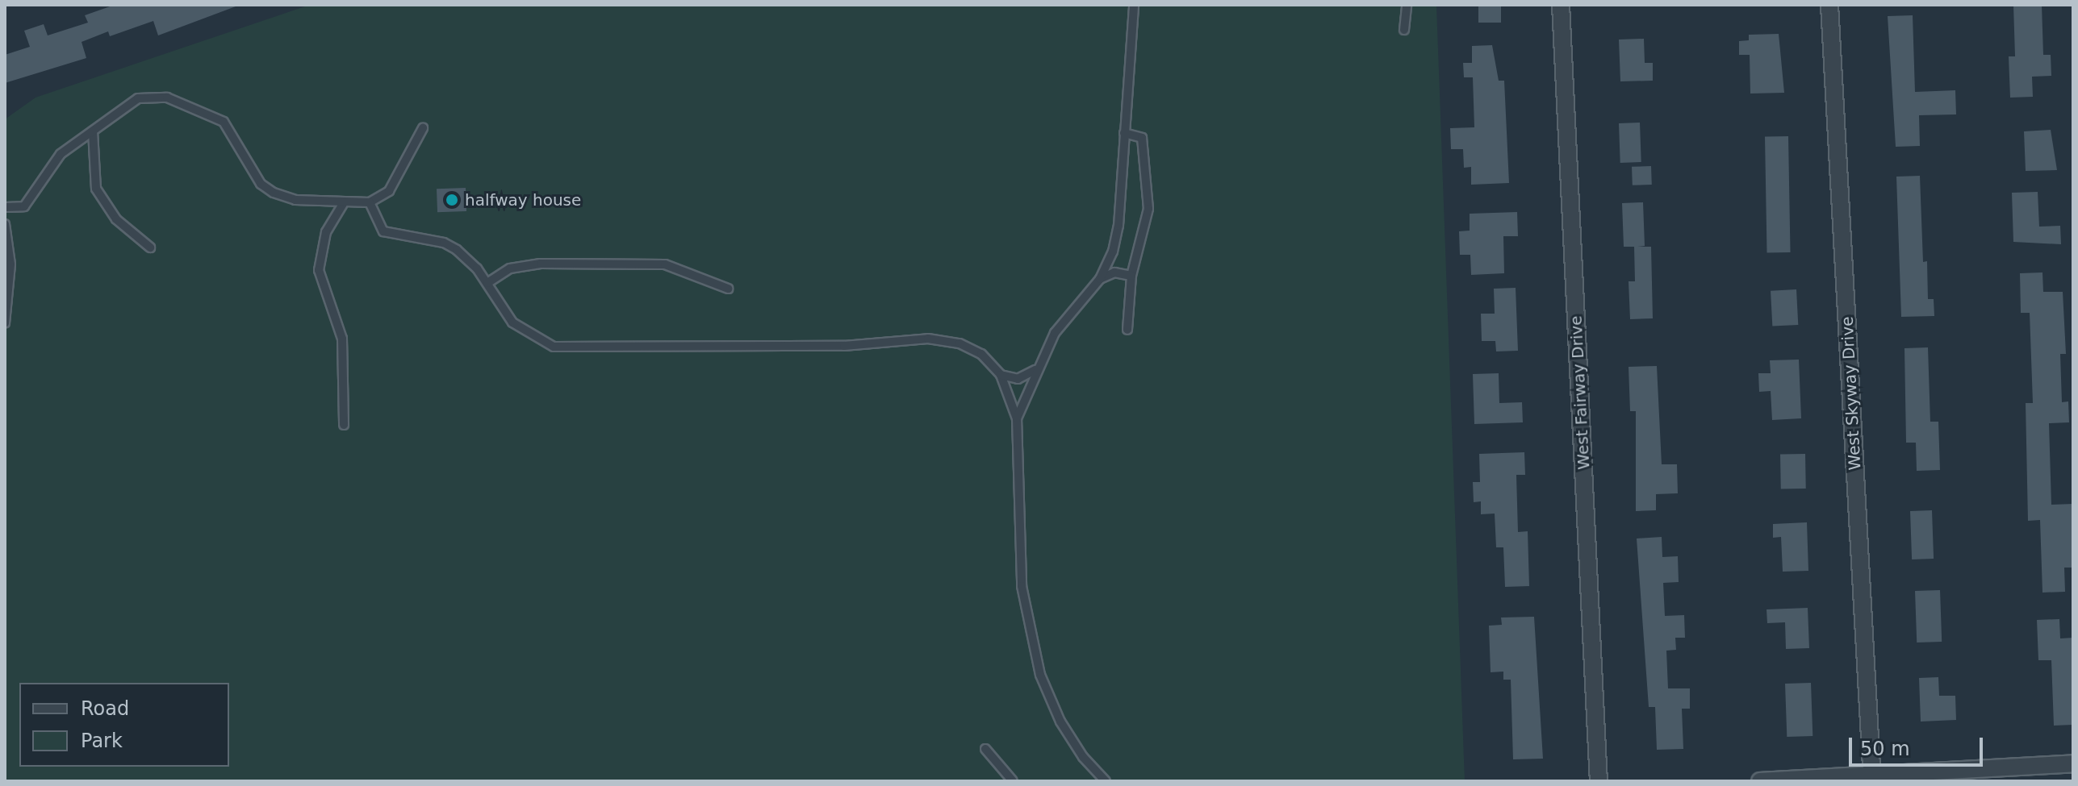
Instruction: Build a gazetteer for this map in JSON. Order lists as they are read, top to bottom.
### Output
{
  "streets": {
    "street": ["West Fairway Drive", "West Skyway Drive"]
  },
  "places": ["halfway house"],
  "legend": ["Road", "Park"],
  "scale_bar": "50 m"
}
